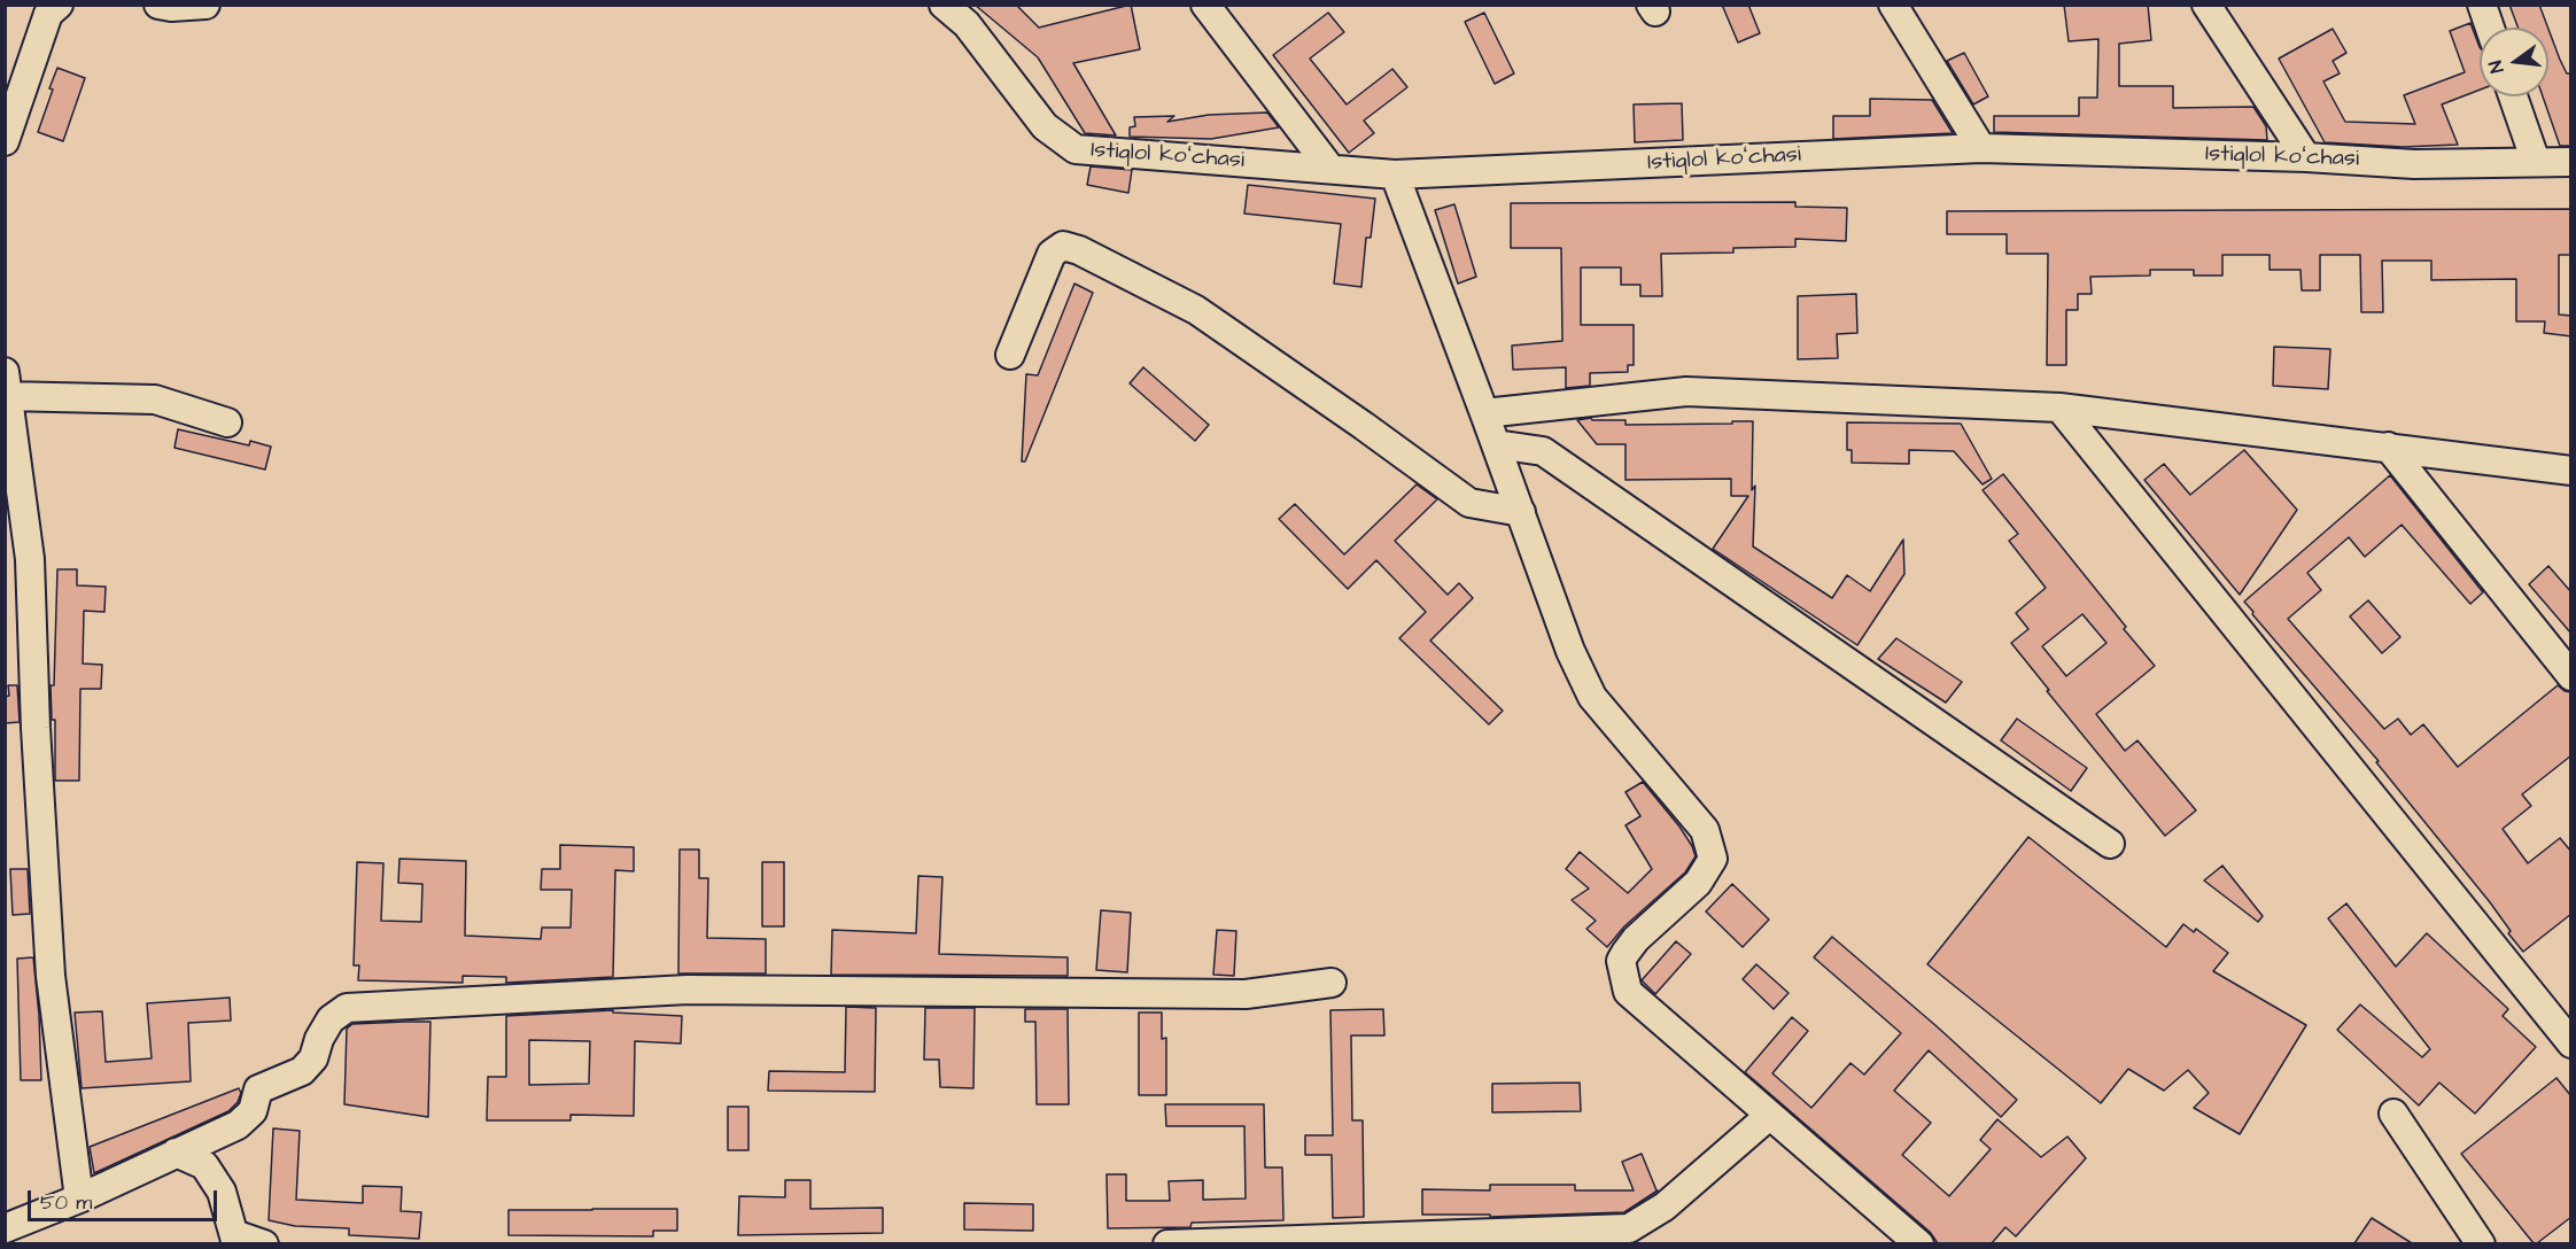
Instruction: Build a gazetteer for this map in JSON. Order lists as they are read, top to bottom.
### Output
{
  "streets": {
    "street": ["Istiqlol koʻchasi"]
  },
  "scale_bar": "50 m",
  "north": "left"
}
